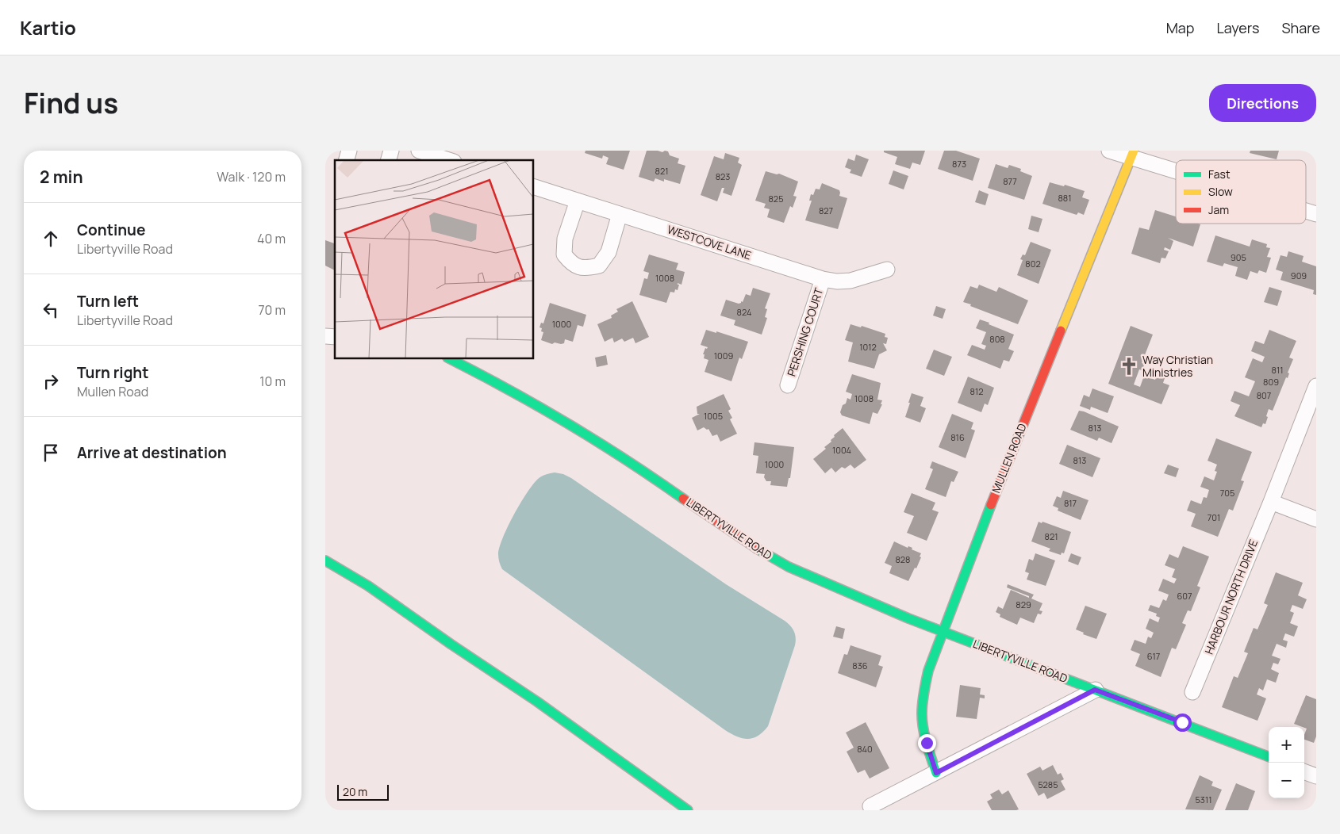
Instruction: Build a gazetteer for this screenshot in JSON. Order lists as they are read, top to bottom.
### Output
{
  "streets": {
    "main road": ["MULLEN ROAD", "LIBERTYVILLE ROAD"],
    "street": ["WESTCOVE LANE", "PERSHING COURT", "HARBOUR NORTH DRIVE"]
  },
  "crossings": [
    ["WESTCOVE LANE", "PERSHING COURT"],
    ["MULLEN ROAD", "LIBERTYVILLE ROAD"]
  ],
  "places": {
    "church": ["Way Christian Ministries"]
  },
  "house_numbers": [
    "873",
    "821",
    "823",
    "877",
    "881",
    "825",
    "827",
    "905",
    "802",
    "909",
    "1008",
    "824",
    "1000",
    "808",
    "1012",
    "1009",
    "811",
    "809",
    "812",
    "807",
    "1008",
    "1005",
    "813",
    "816",
    "1004",
    "813",
    "1000",
    "705",
    "817",
    "701",
    "821",
    "828",
    "607",
    "829",
    "617",
    "836",
    "840",
    "5285",
    "5311"
  ],
  "legend": ["Fast", "Slow", "Jam"],
  "scale_bar": "20 m",
  "page": {
    "header": "Kartio",
    "nav": ["Map", "Layers", "Share"],
    "title": "Find us",
    "buttons": "Directions",
    "heading": ["2 min", "Walk · 120 m"],
    "list": [
      ["Continue", "Libertyville Road", "40 m"],
      ["Turn left", "Libertyville Road", "70 m"],
      ["Turn right", "Mullen Road", "10 m"],
      "Arrive at destination"
    ],
    "map_buttons": ["+", "−"],
    "scale": "20 m"
  }
}
